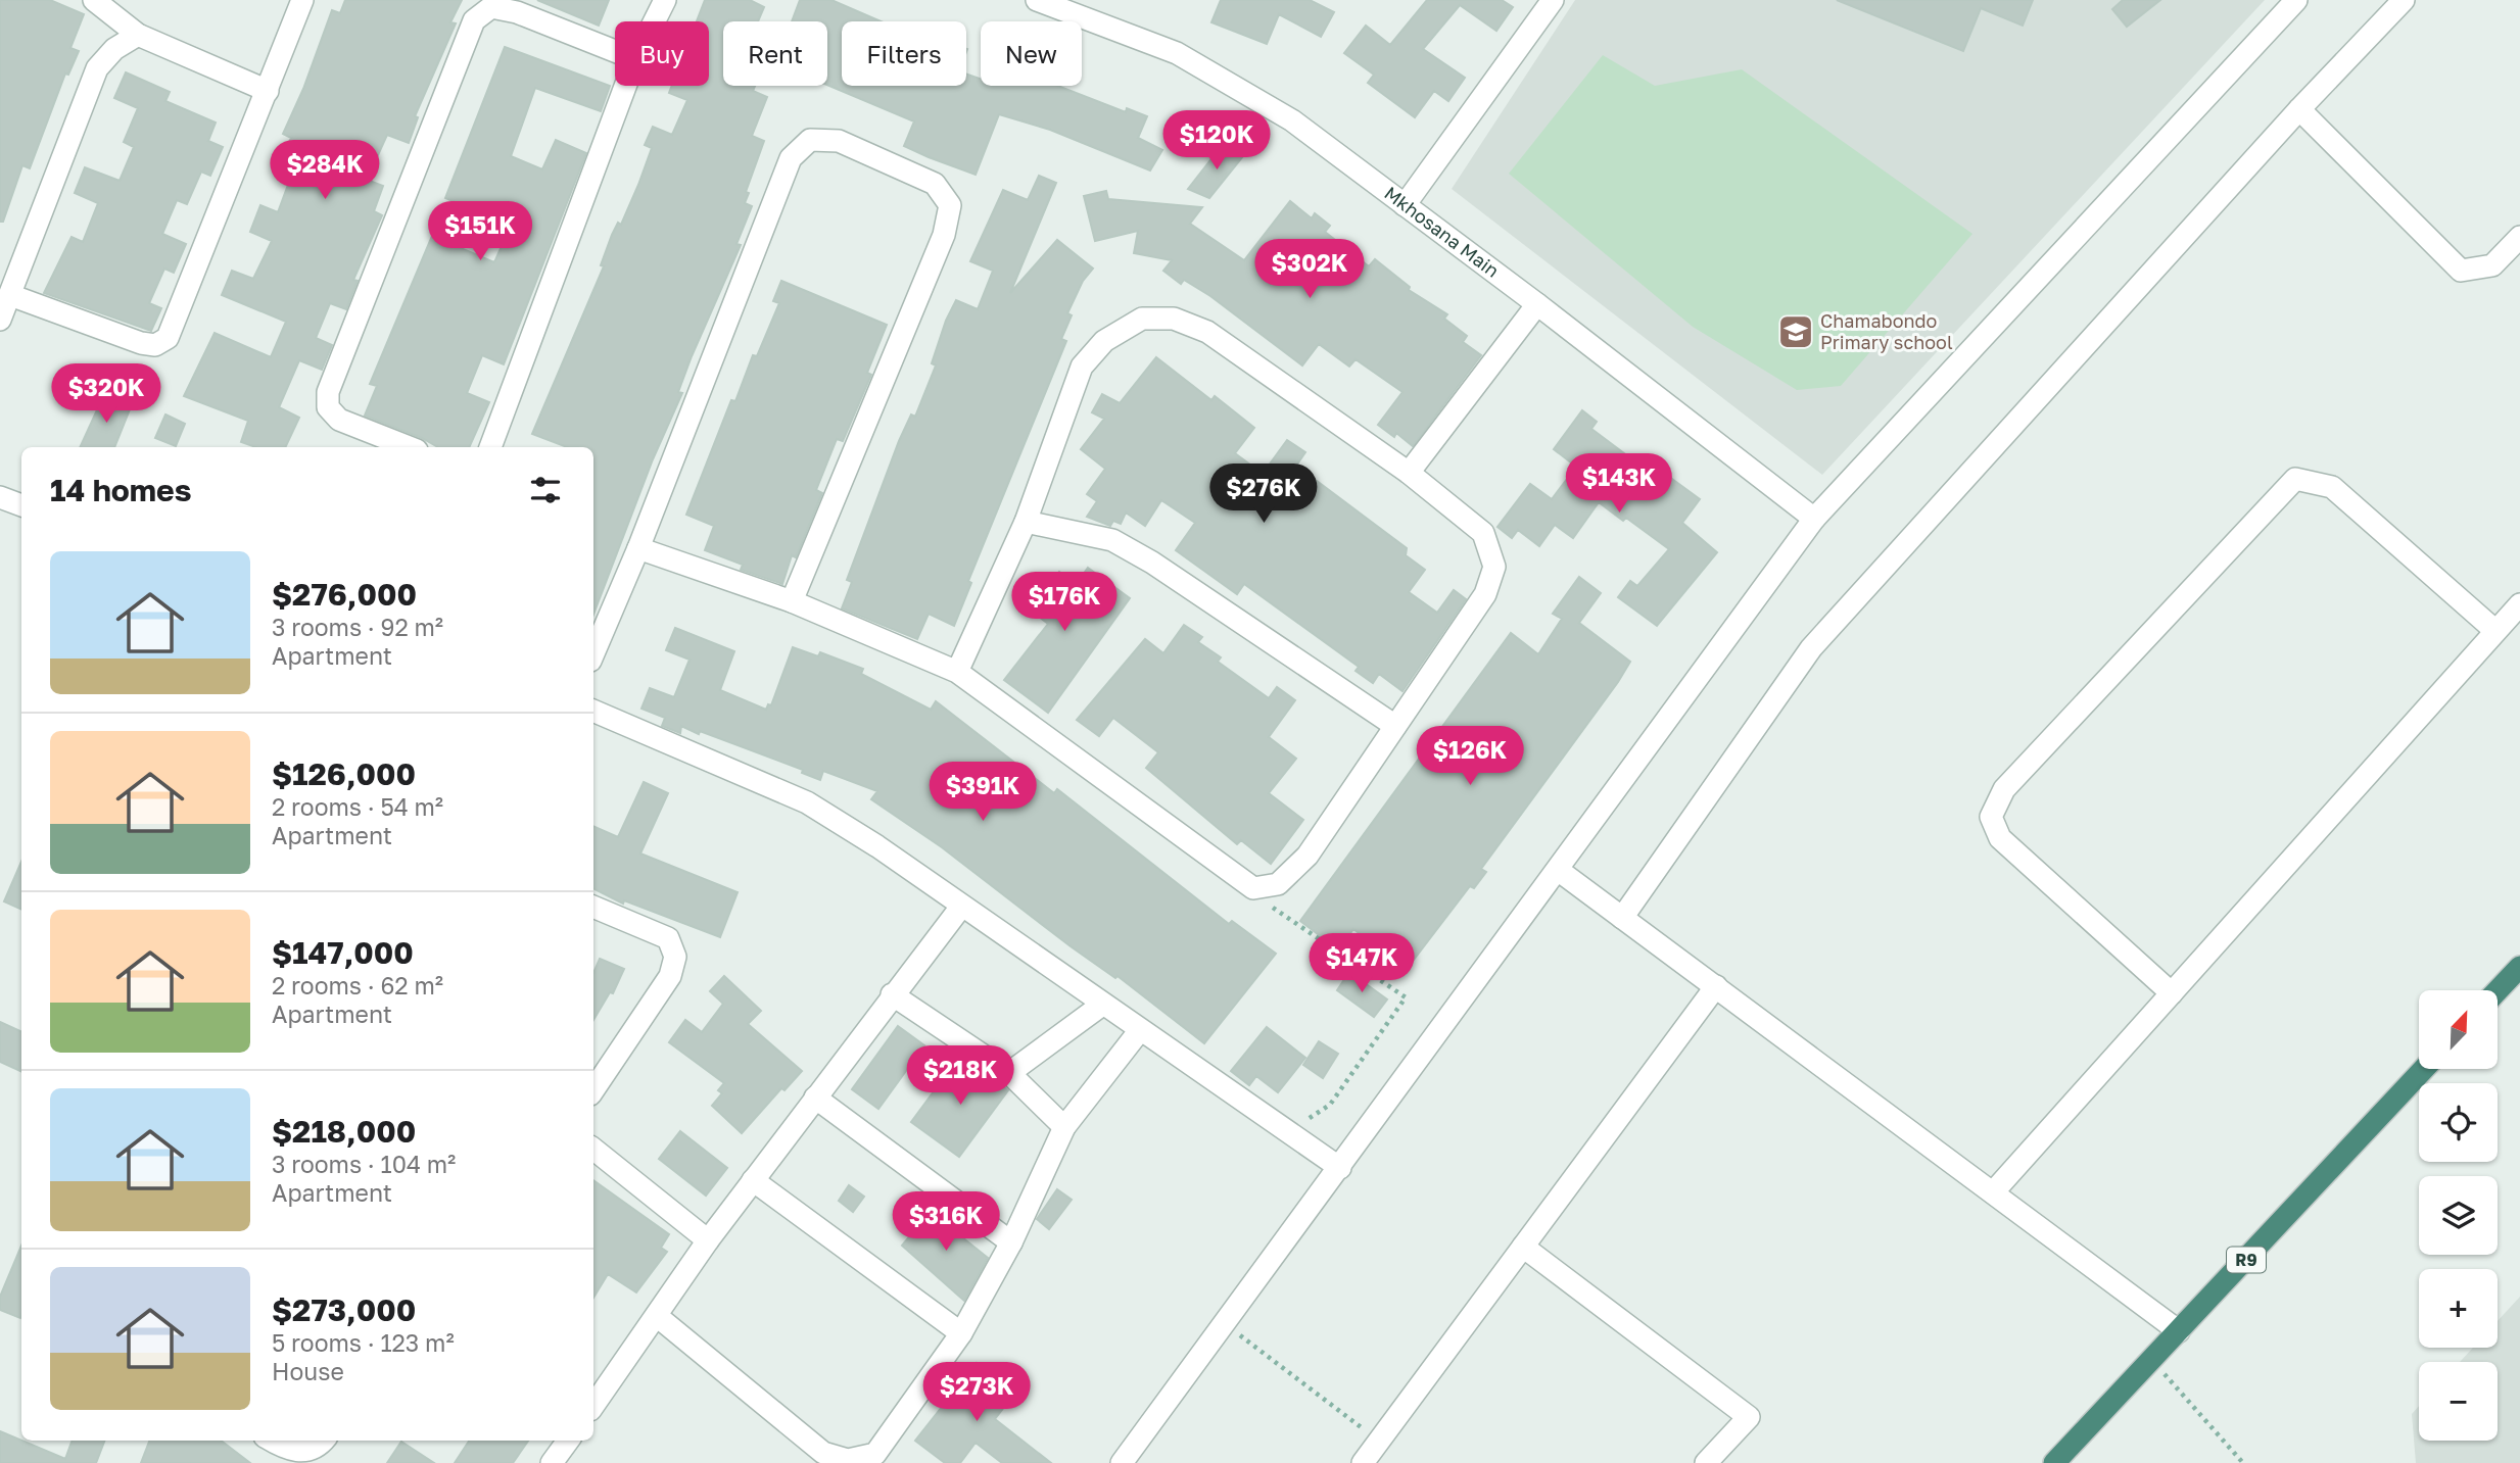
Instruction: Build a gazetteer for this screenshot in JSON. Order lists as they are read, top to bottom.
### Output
{
  "streets": {
    "highway": ["R9"],
    "street": ["Mkhosana Main"]
  },
  "places": {
    "school or university": ["Chamabondo Primary school"]
  },
  "north": "top right",
  "page": {
    "chip": [
      "Buy",
      "Rent",
      "Filters",
      "New"
    ],
    "price": [
      "$120K",
      "$284K",
      "$151K",
      "$302K",
      "$320K",
      "$143K",
      "$276K",
      "$176K",
      "$126K",
      "$391K",
      "$147K",
      "$218K",
      "$316K",
      "$273K"
    ],
    "heading": "14 homes",
    "list": [
      {
        "name": "$276,000",
        "note": "3 rooms · 92 m² · Apartment"
      },
      {
        "name": "$126,000",
        "note": "2 rooms · 54 m² · Apartment"
      },
      {
        "name": "$147,000",
        "note": "2 rooms · 62 m² · Apartment"
      },
      {
        "name": "$218,000",
        "note": "3 rooms · 104 m² · Apartment"
      },
      {
        "name": "$273,000",
        "note": "5 rooms · 123 m² · House"
      }
    ],
    "map_buttons": ["+", "−"]
  }
}
